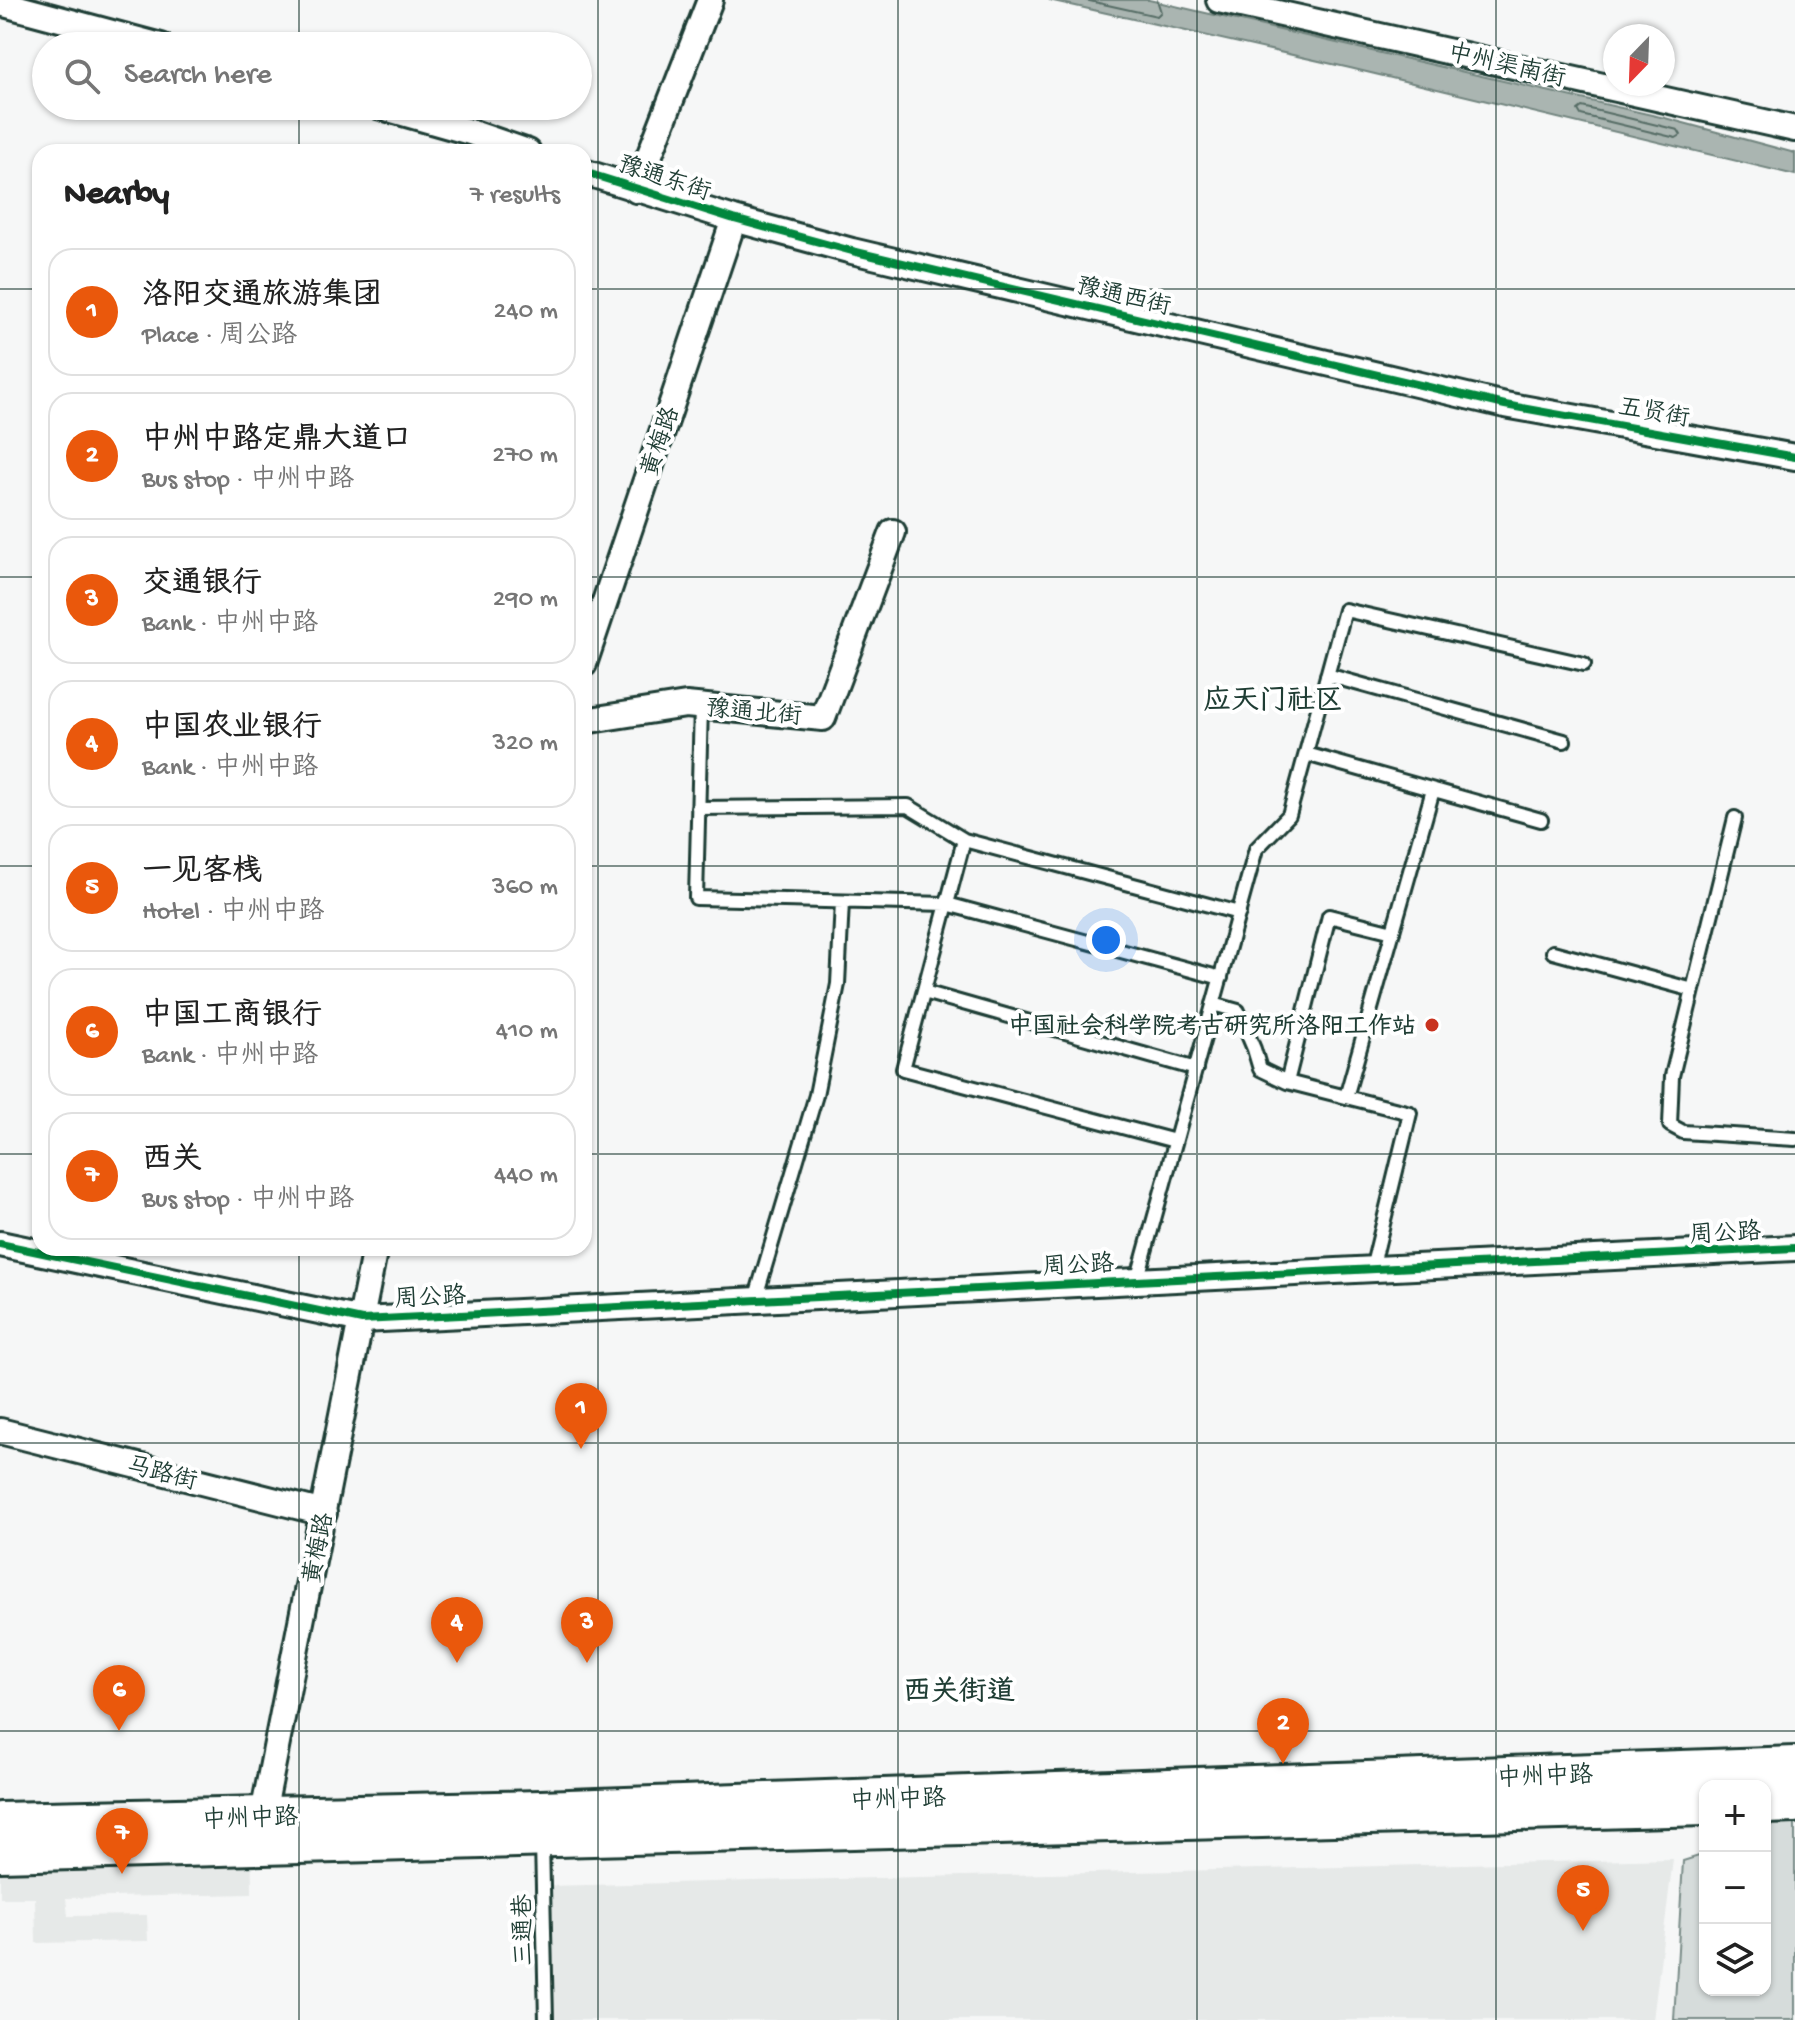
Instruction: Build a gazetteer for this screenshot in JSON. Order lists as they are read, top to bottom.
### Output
{
  "streets": {
    "main road": ["中州中路"],
    "street": [
      "中州渠南街",
      "豫通东街",
      "豫通西街",
      "五贤街",
      "黄梅路",
      "豫通北街",
      "周公路",
      "马路街"
    ],
    "lane": ["三通巷"]
  },
  "crossings": [
    ["豫通东街", "豫通西街"],
    ["豫通东街", "黄梅路"],
    ["豫通西街", "五贤街"],
    ["豫通西街", "黄梅路"],
    ["黄梅路", "周公路"],
    ["黄梅路", "马路街"],
    ["黄梅路", "中州中路"],
    ["中州中路", "三通巷"]
  ],
  "districts": ["应天门社区", "西关街道"],
  "places": ["中国社会科学院考古研究所洛阳工作站"],
  "north": "bottom left",
  "page": {
    "search": "Search here",
    "heading": ["Nearby", "7 results"],
    "list": [
      {
        "mark": "1",
        "name": "洛阳交通旅游集团",
        "note": "Place · 周公路",
        "value": "240 m"
      },
      {
        "mark": "2",
        "name": "中州中路定鼎大道口",
        "note": "Bus stop · 中州中路",
        "value": "270 m"
      },
      {
        "mark": "3",
        "name": "交通银行",
        "note": "Bank · 中州中路",
        "value": "290 m"
      },
      {
        "mark": "4",
        "name": "中国农业银行",
        "note": "Bank · 中州中路",
        "value": "320 m"
      },
      {
        "mark": "5",
        "name": "一见客栈",
        "note": "Hotel · 中州中路",
        "value": "360 m"
      },
      {
        "mark": "6",
        "name": "中国工商银行",
        "note": "Bank · 中州中路",
        "value": "410 m"
      },
      {
        "mark": "7",
        "name": "西关",
        "note": "Bus stop · 中州中路",
        "value": "440 m"
      }
    ],
    "pins": [
      "1",
      "3",
      "4",
      "6",
      "2",
      "7",
      "5"
    ],
    "map_buttons": ["+", "−"]
  }
}
